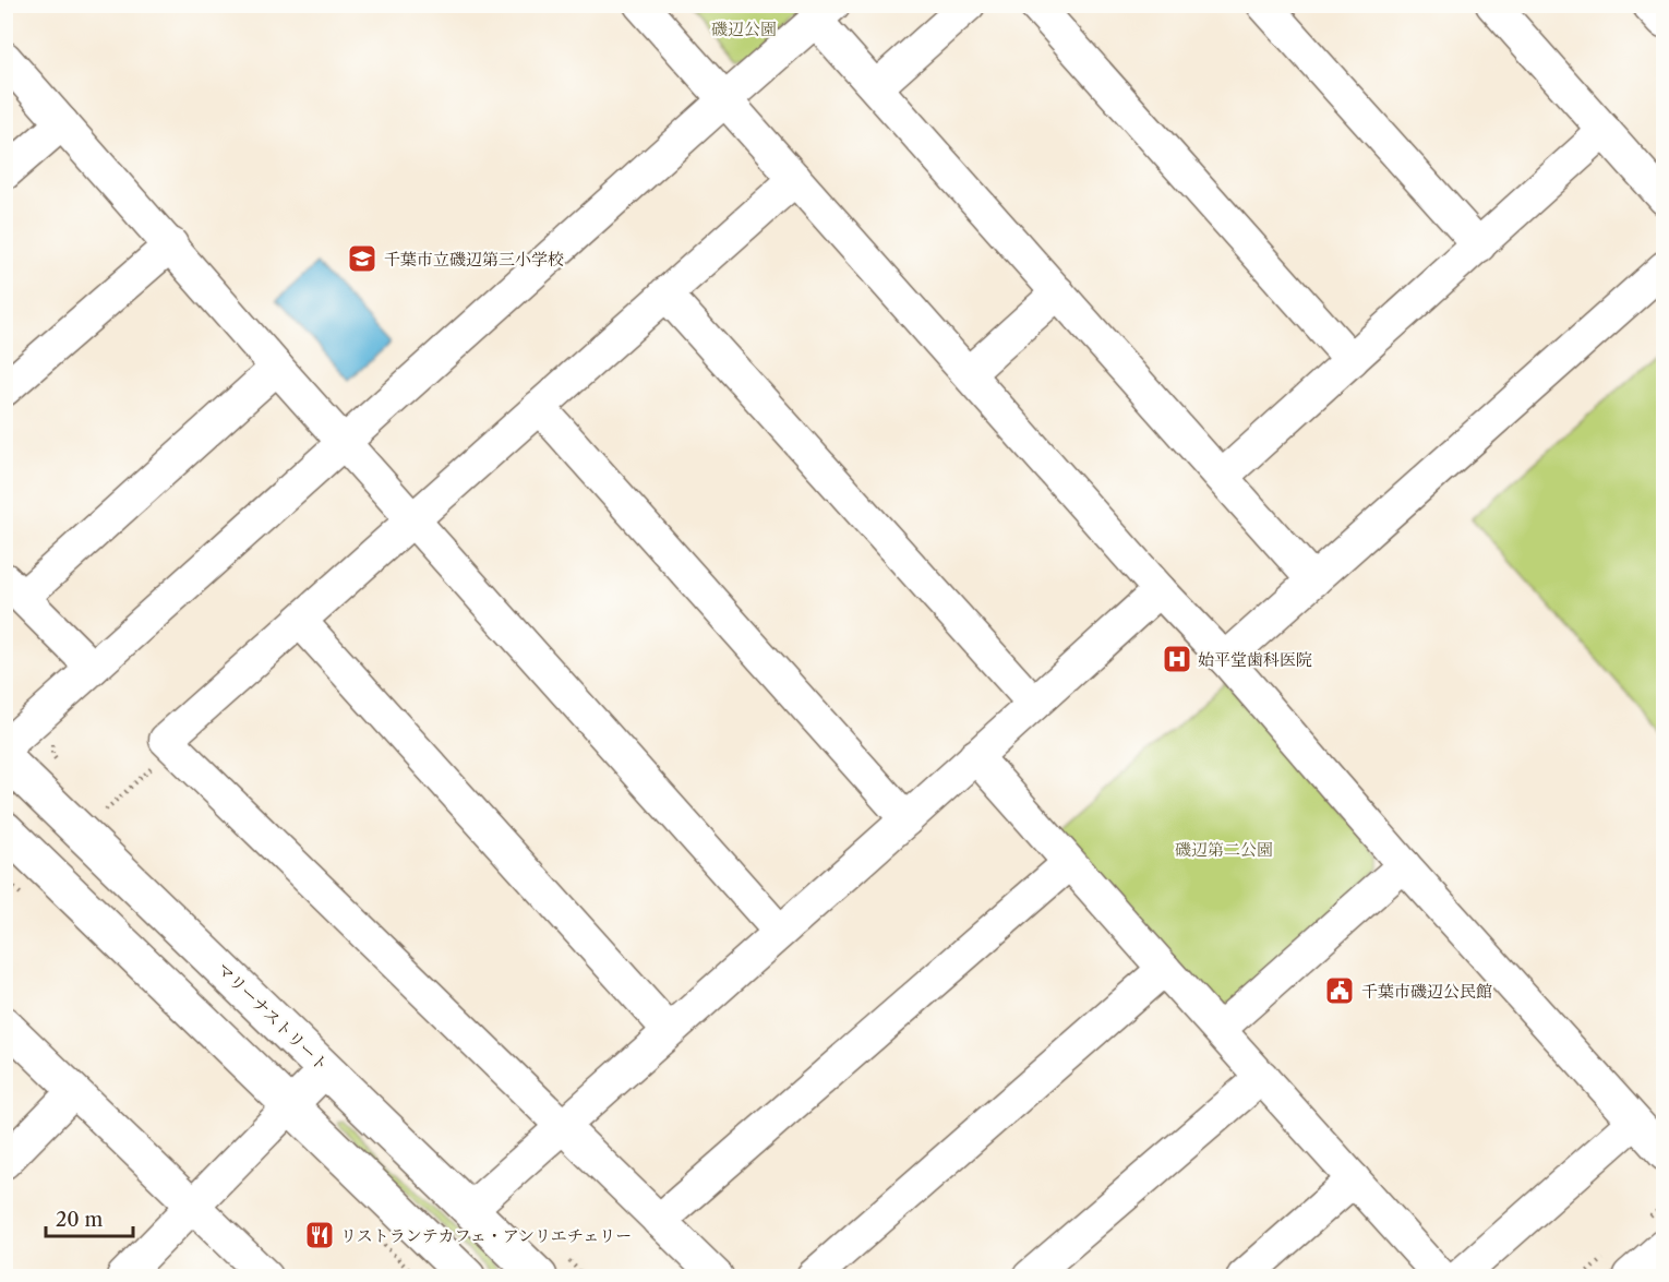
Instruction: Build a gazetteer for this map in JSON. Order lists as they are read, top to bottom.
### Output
{
  "streets": {
    "street": ["マリーナストリート"]
  },
  "parks": ["磯辺公園", "磯辺第二公園"],
  "places": {
    "school or university": ["千葉市立磯辺第三小学校"],
    "hospital": ["始平堂歯科医院"],
    "public building": ["千葉市磯辺公民館"],
    "restaurant": ["リストランテカフェ・アンリエチェリー"]
  },
  "scale_bar": "20 m"
}
